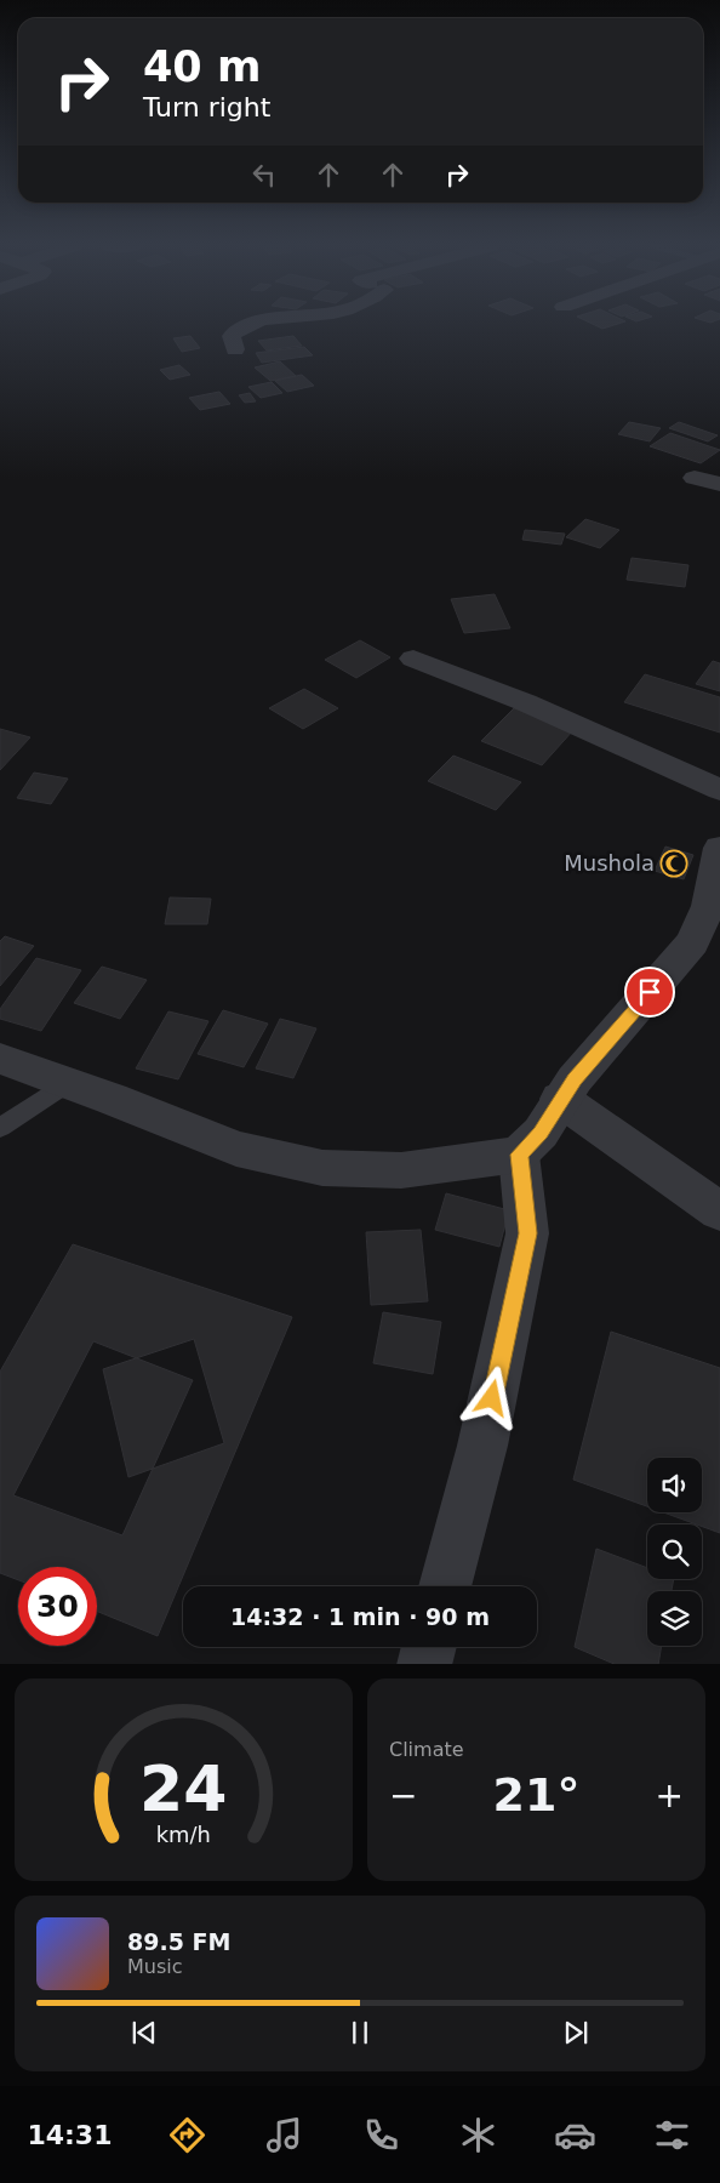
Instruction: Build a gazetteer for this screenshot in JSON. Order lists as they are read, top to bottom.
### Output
{
  "places": {
    "mosque": ["Mushola"]
  },
  "page": {
    "turn": ["40 m", "Turn right"],
    "limit": "30",
    "trip": "14:32 · 1 min · 90 m",
    "tile": "Climate",
    "heat": ["−", "21°", "+"],
    "song": ["89.5 FM", "Music"],
    "tabs": "14:31",
    "gauge": ["24", "km/h"]
  }
}
